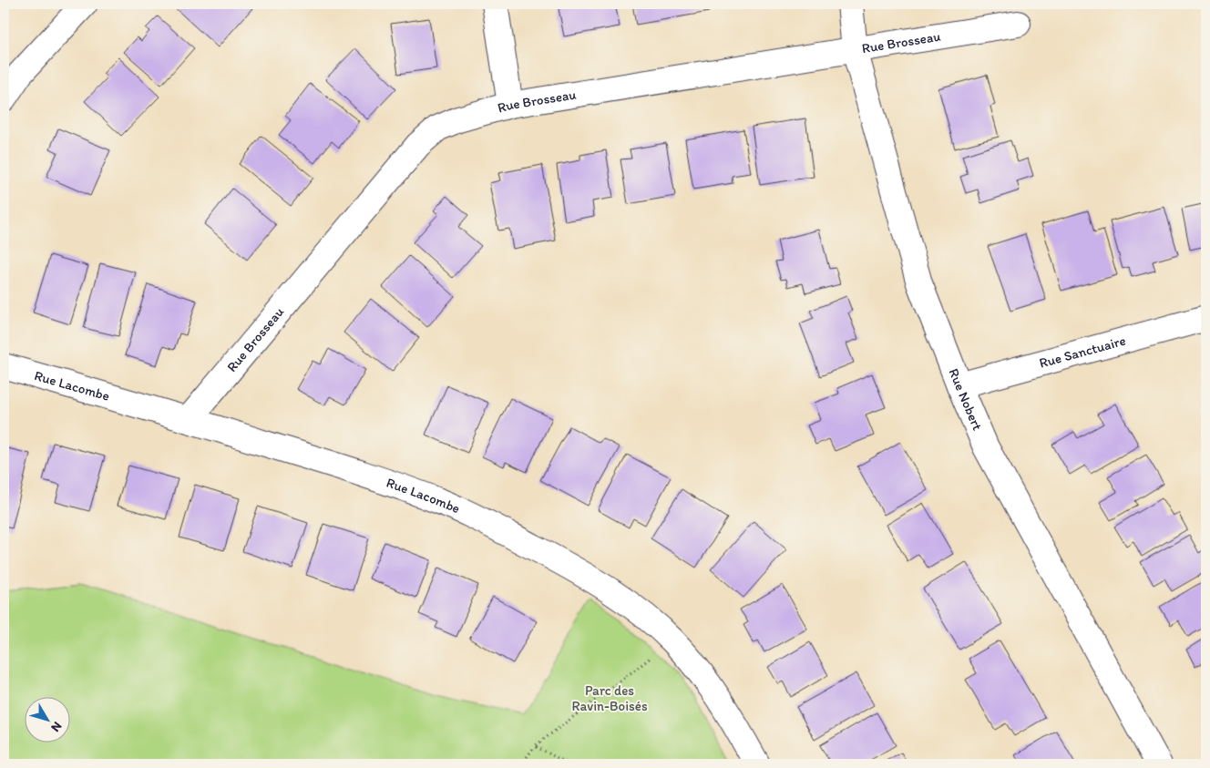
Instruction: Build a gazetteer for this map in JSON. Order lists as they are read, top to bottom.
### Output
{
  "streets": {
    "street": [
      "Rue Brosseau",
      "Rue Sanctuaire",
      "Rue Lacombe",
      "Rue Nobert"
    ]
  },
  "crossings": [
    ["Rue Brosseau", "Rue Lacombe"],
    ["Rue Brosseau", "Rue Nobert"],
    ["Rue Sanctuaire", "Rue Nobert"]
  ],
  "parks": ["Parc des Ravin-Boisés"],
  "north": "bottom right"
}
